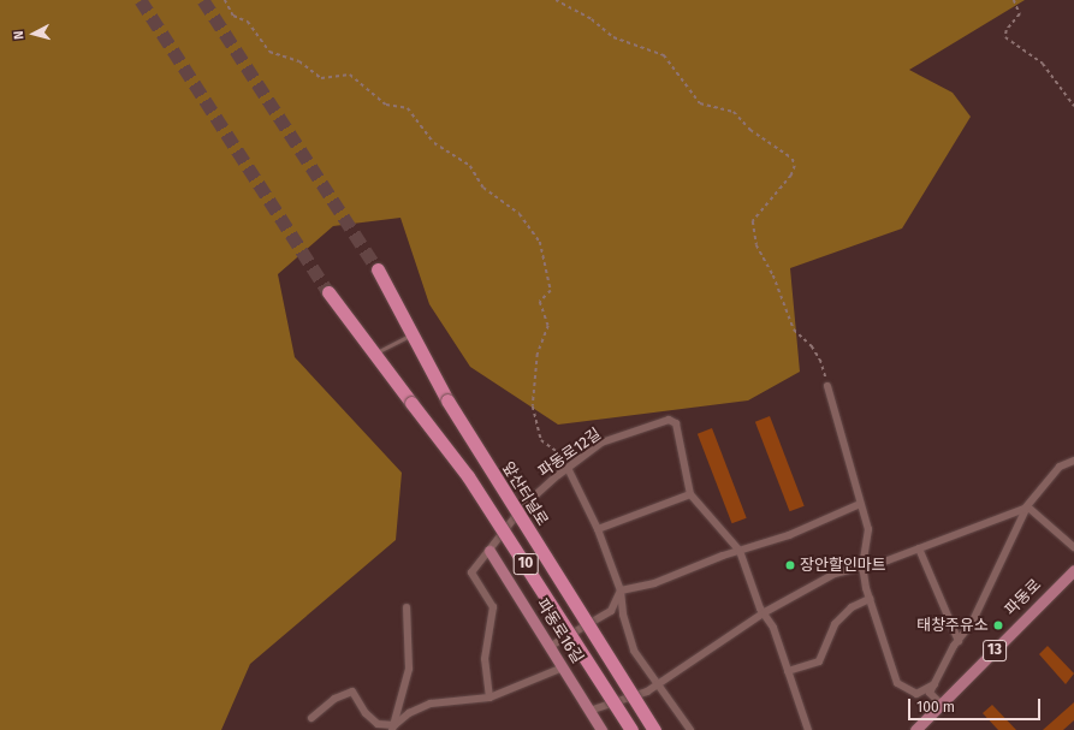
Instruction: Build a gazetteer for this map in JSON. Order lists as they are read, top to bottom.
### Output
{
  "streets": {
    "highway": ["앞산터널로", "10"],
    "main road": ["파동로", "파동로16길", "13"],
    "street": ["파동로12길"]
  },
  "crossings": [
    ["파동로12길", "파동로16길"]
  ],
  "places": ["장안할인마트", "태창주유소"],
  "scale_bar": "100 m",
  "north": "left"
}
